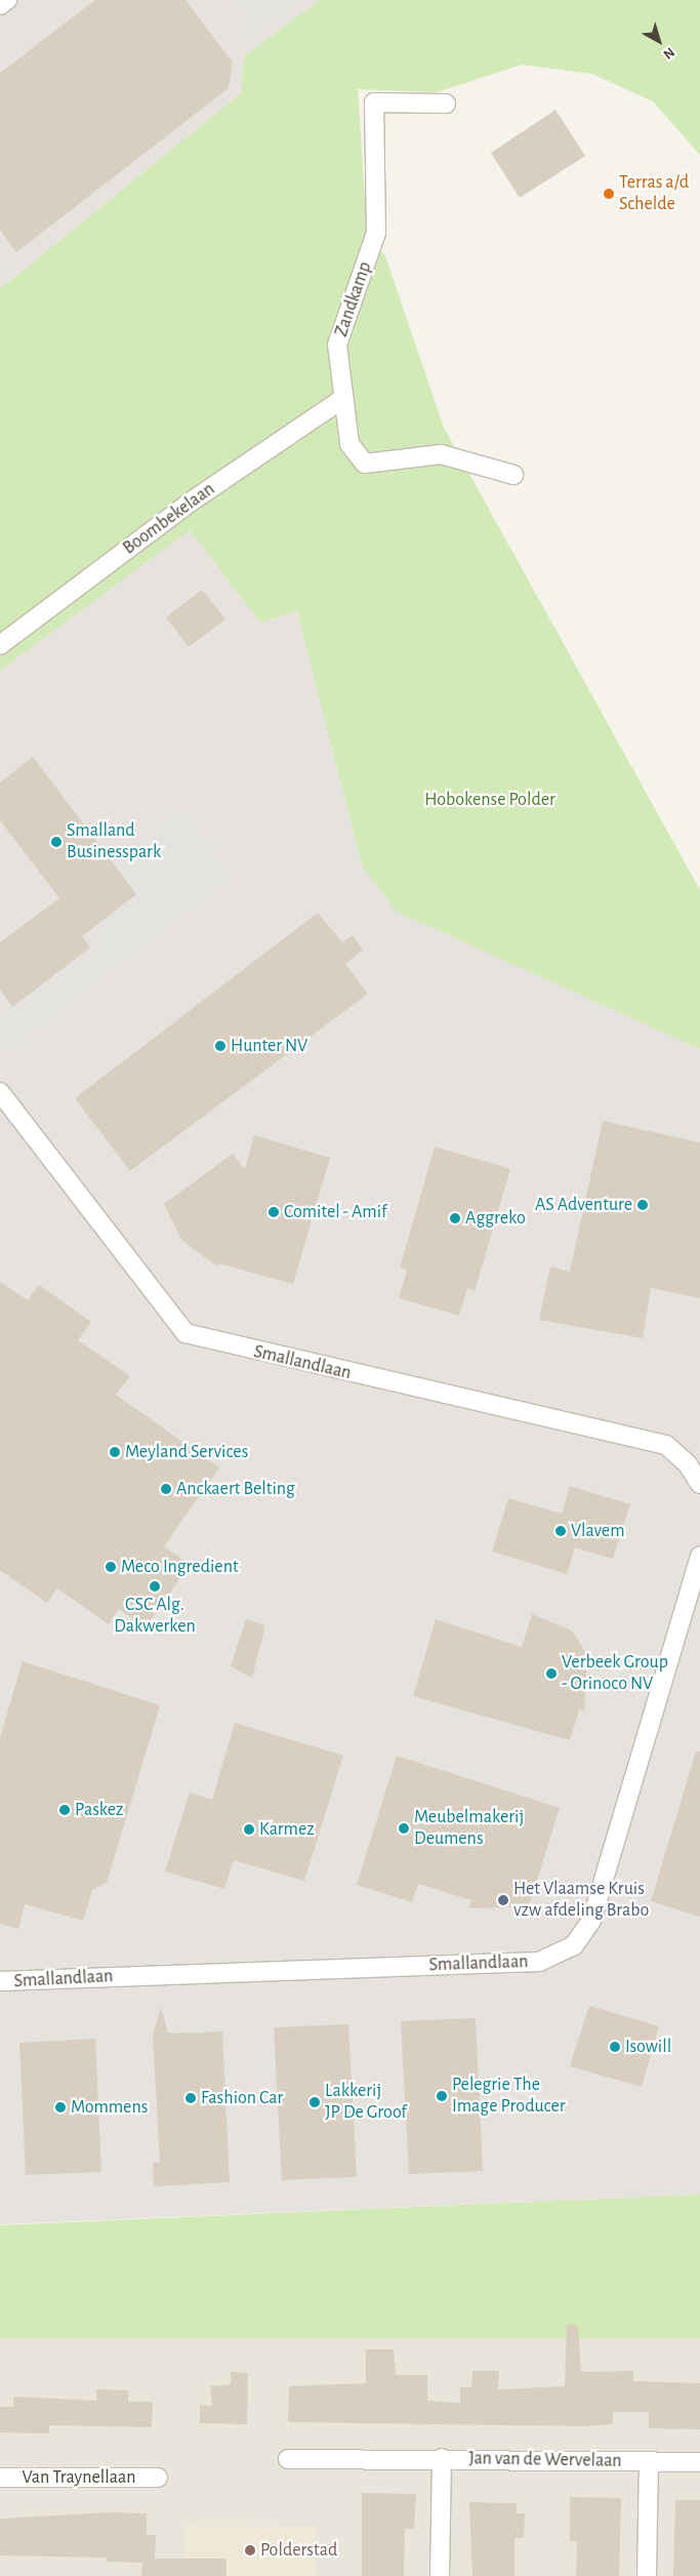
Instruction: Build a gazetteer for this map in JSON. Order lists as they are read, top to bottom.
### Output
{
  "streets": {
    "street": [
      "Zandkamp",
      "Boombekelaan",
      "Smallandlaan",
      "Jan van de Wervelaan",
      "Van Traynellaan"
    ]
  },
  "crossings": [
    ["Zandkamp", "Boombekelaan"]
  ],
  "parks": ["Hobokense Polder"],
  "places": [
    "Terras a/d Schelde",
    "Smalland Businesspark",
    "Hunter NV",
    "AS Adventure",
    "Comitel - Amif",
    "Aggreko",
    "Meyland Services",
    "Anckaert Belting",
    "Vlavem",
    "Meco Ingredient",
    "CSC Alg. Dakwerken",
    "Verbeek Group - Orinoco NV",
    "Paskez",
    "Meubelmakerij Deumens",
    "Karmez",
    "Het Vlaamse Kruis vzw afdeling Brabo",
    "Isowill",
    "Pelegrie The Image Producer",
    "Fashion Car",
    "Lakkerij JP De Groof",
    "Mommens",
    "Polderstad"
  ],
  "north": "bottom right"
}
